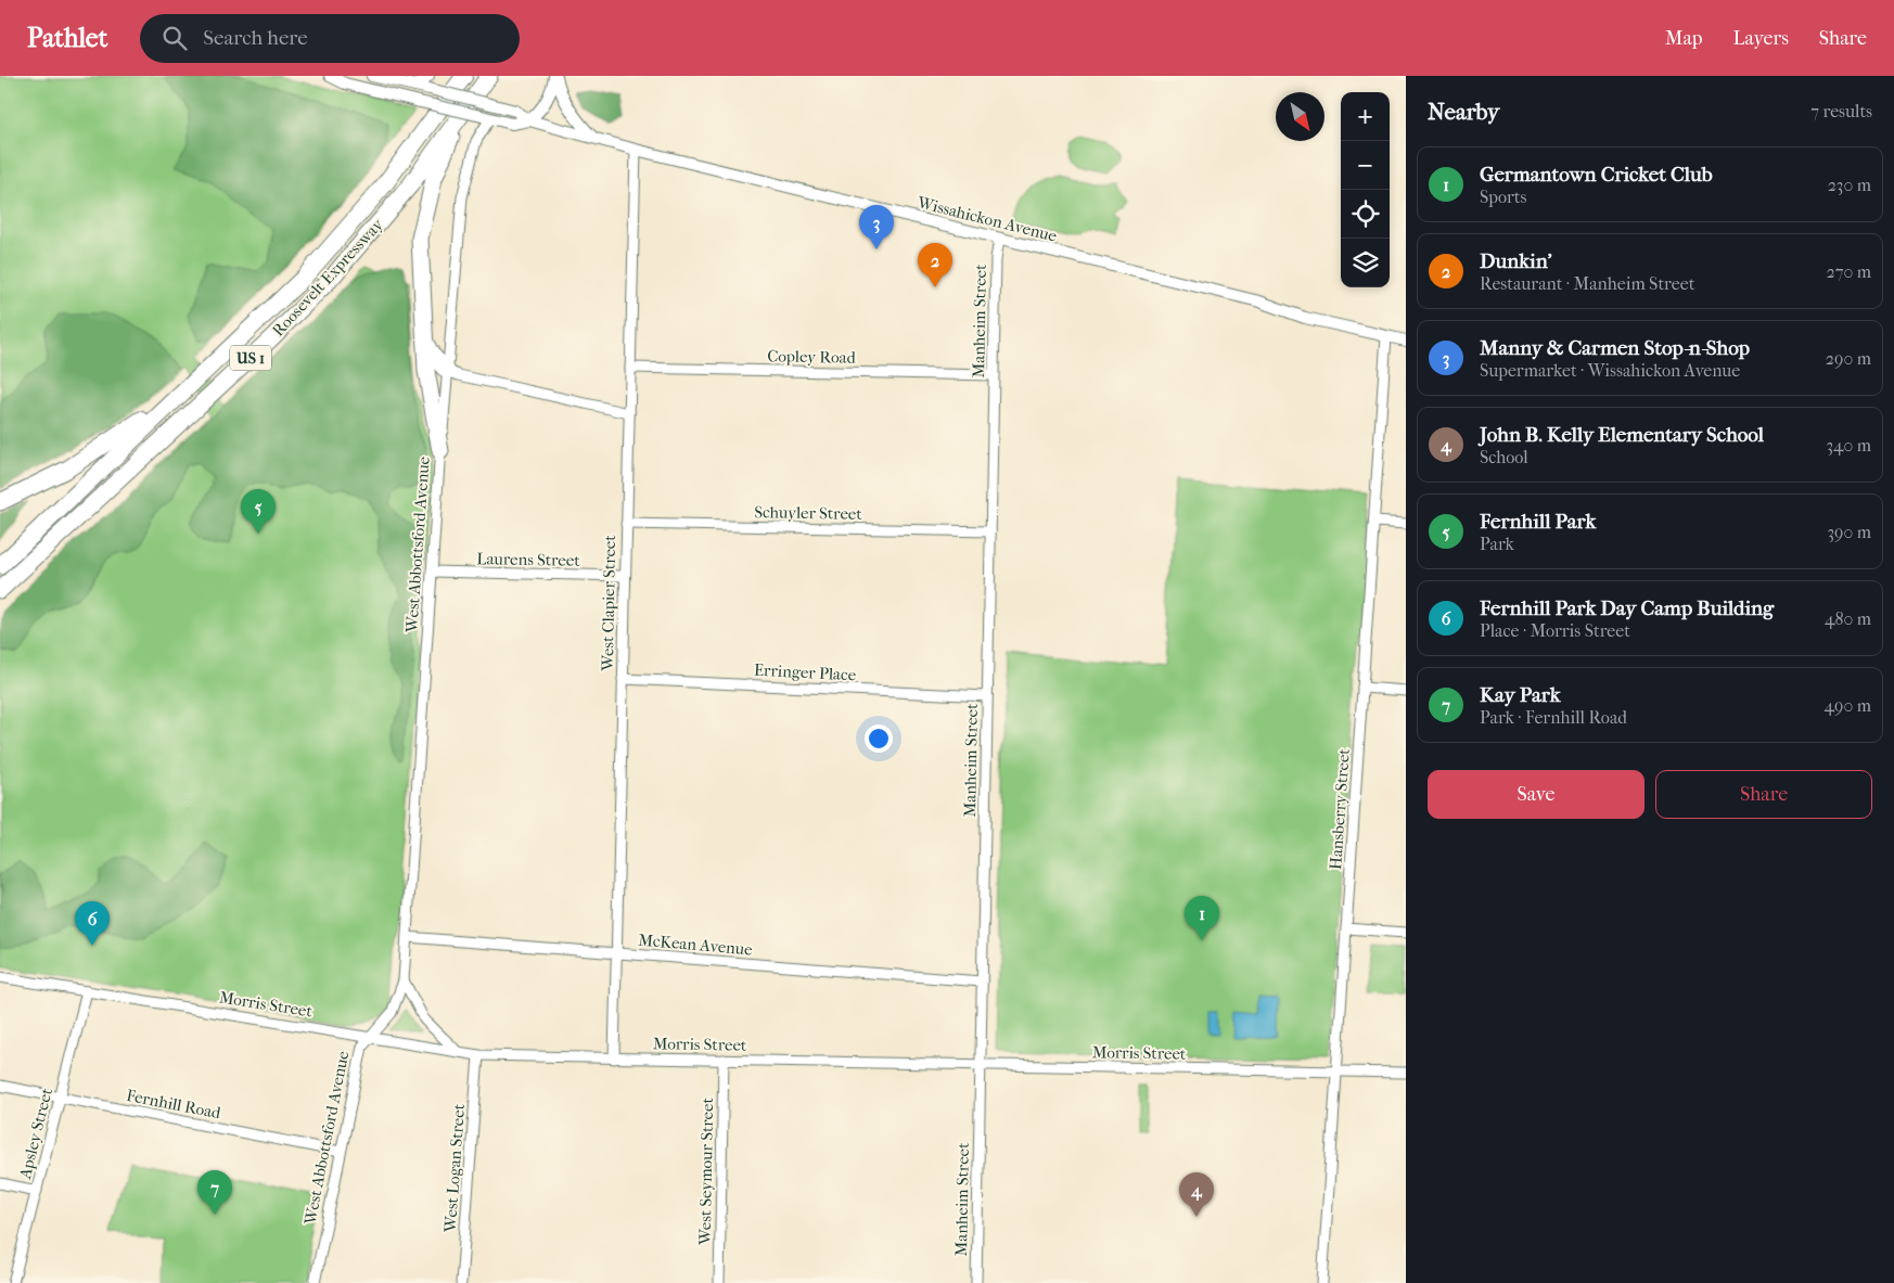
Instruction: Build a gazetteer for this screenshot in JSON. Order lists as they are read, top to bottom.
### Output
{
  "streets": {
    "highway": ["Roosevelt Expressway", "US 1"],
    "street": [
      "Wissahickon Avenue",
      "Manheim Street",
      "Copley Road",
      "Schuyler Street",
      "West Abbottsford Avenue",
      "Laurens Street",
      "West Clapier Street",
      "Erringer Place",
      "Hansberry Street",
      "McKean Avenue",
      "Morris Street",
      "Fernhill Road",
      "Apsley Street",
      "West Logan Street",
      "West Seymour Street"
    ]
  },
  "crossings": [
    ["Wissahickon Avenue", "Manheim Street"],
    ["Wissahickon Avenue", "West Abbottsford Avenue"],
    ["Wissahickon Avenue", "West Clapier Street"],
    ["Wissahickon Avenue", "Hansberry Street"],
    ["Manheim Street", "Copley Road"],
    ["Manheim Street", "Schuyler Street"],
    ["Manheim Street", "Erringer Place"],
    ["Manheim Street", "McKean Avenue"],
    ["Manheim Street", "Morris Street"],
    ["Copley Road", "West Clapier Street"],
    ["Schuyler Street", "West Clapier Street"],
    ["West Abbottsford Avenue", "Laurens Street"],
    ["West Abbottsford Avenue", "McKean Avenue"],
    ["West Abbottsford Avenue", "Morris Street"],
    ["West Abbottsford Avenue", "Fernhill Road"],
    ["Laurens Street", "West Clapier Street"],
    ["West Clapier Street", "Erringer Place"],
    ["West Clapier Street", "McKean Avenue"],
    ["West Clapier Street", "Morris Street"],
    ["Hansberry Street", "Morris Street"],
    ["Morris Street", "Apsley Street"],
    ["Morris Street", "West Logan Street"],
    ["Morris Street", "West Seymour Street"],
    ["Fernhill Road", "Apsley Street"]
  ],
  "north": "bottom right",
  "page": {
    "header": "Pathlet",
    "search": "Search here",
    "nav": ["Map", "Layers", "Share"],
    "heading": ["Nearby", "7 results"],
    "map_buttons": ["+", "−"],
    "list": [
      {
        "mark": "1",
        "name": "Germantown Cricket Club",
        "note": "Sports",
        "value": "230 m"
      },
      {
        "mark": "2",
        "name": "Dunkin'",
        "note": "Restaurant · Manheim Street",
        "value": "270 m"
      },
      {
        "mark": "3",
        "name": "Manny & Carmen Stop-n-Shop",
        "note": "Supermarket · Wissahickon Avenue",
        "value": "290 m"
      },
      {
        "mark": "4",
        "name": "John B. Kelly Elementary School",
        "note": "School",
        "value": "340 m"
      },
      {
        "mark": "5",
        "name": "Fernhill Park",
        "note": "Park",
        "value": "390 m"
      },
      {
        "mark": "6",
        "name": "Fernhill Park Day Camp Building",
        "note": "Place · Morris Street",
        "value": "480 m"
      },
      {
        "mark": "7",
        "name": "Kay Park",
        "note": "Park · Fernhill Road",
        "value": "490 m"
      }
    ],
    "pins": [
      "3",
      "2",
      "5",
      "1",
      "6",
      "7",
      "4"
    ],
    "buttons": ["Save", "Share"]
  }
}
